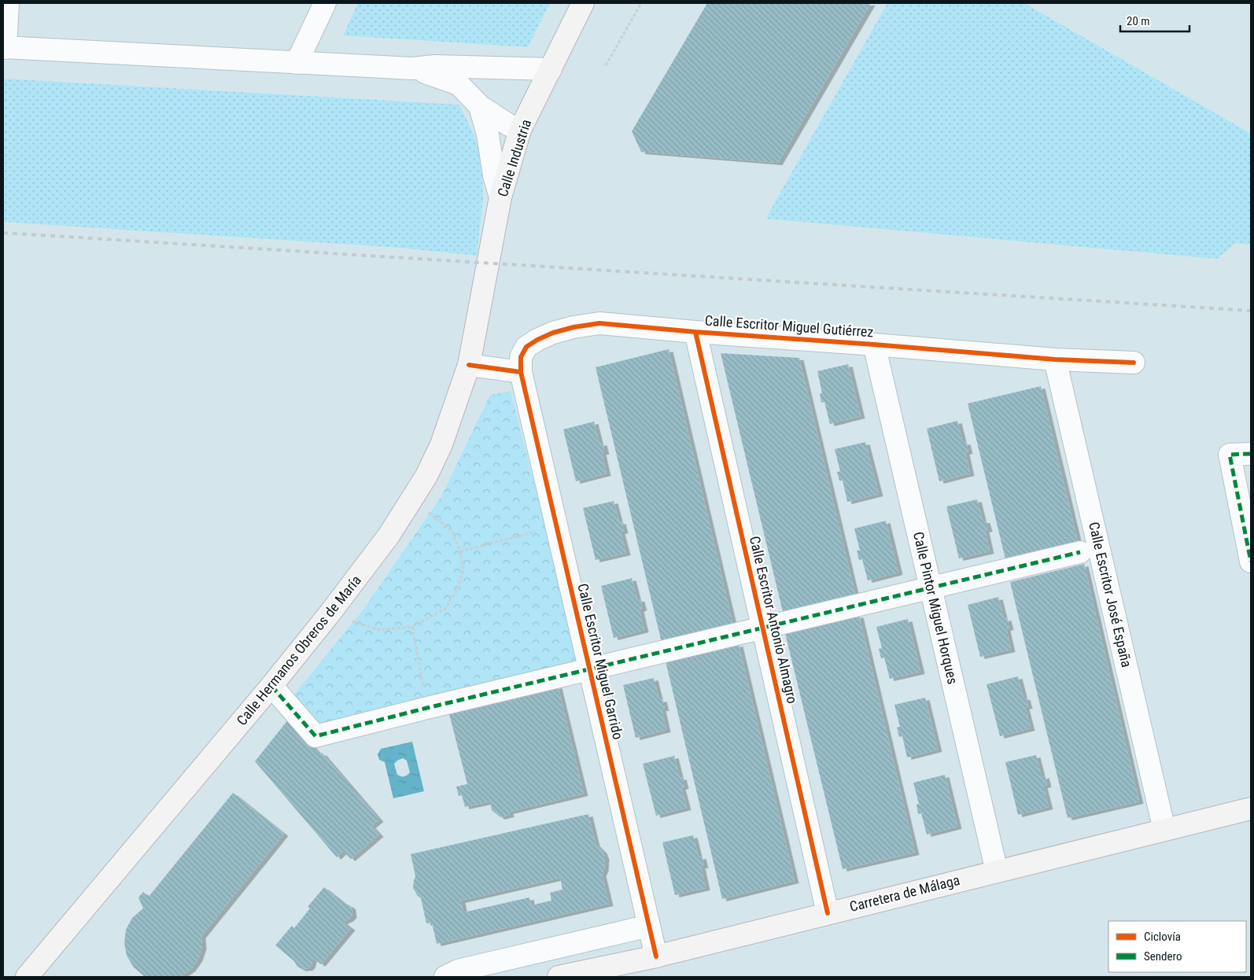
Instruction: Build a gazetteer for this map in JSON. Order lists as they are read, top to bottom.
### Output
{
  "streets": {
    "main road": ["Calle Industria", "Calle Hermanos Obreros de María", "Carretera de Málaga"],
    "street": [
      "Calle Escritor Miguel Gutiérrez",
      "Calle Escritor José España",
      "Calle Pintor Miguel Horques",
      "Calle Escritor Antonio Almagro",
      "Calle Escritor Miguel Garrido"
    ]
  },
  "crossings": [
    ["Calle Industria", "Calle Hermanos Obreros de María"],
    ["Calle Escritor Miguel Gutiérrez", "Calle Escritor José España"],
    ["Calle Escritor Miguel Gutiérrez", "Calle Pintor Miguel Horques"],
    ["Calle Escritor Miguel Gutiérrez", "Calle Escritor Antonio Almagro"],
    ["Calle Escritor Miguel Gutiérrez", "Calle Escritor Miguel Garrido"],
    ["Calle Escritor José España", "Carretera de Málaga"],
    ["Calle Pintor Miguel Horques", "Carretera de Málaga"],
    ["Calle Escritor Antonio Almagro", "Carretera de Málaga"],
    ["Calle Escritor Miguel Garrido", "Carretera de Málaga"]
  ],
  "legend": ["Ciclovía", "Sendero"],
  "scale_bar": "20 m"
}
